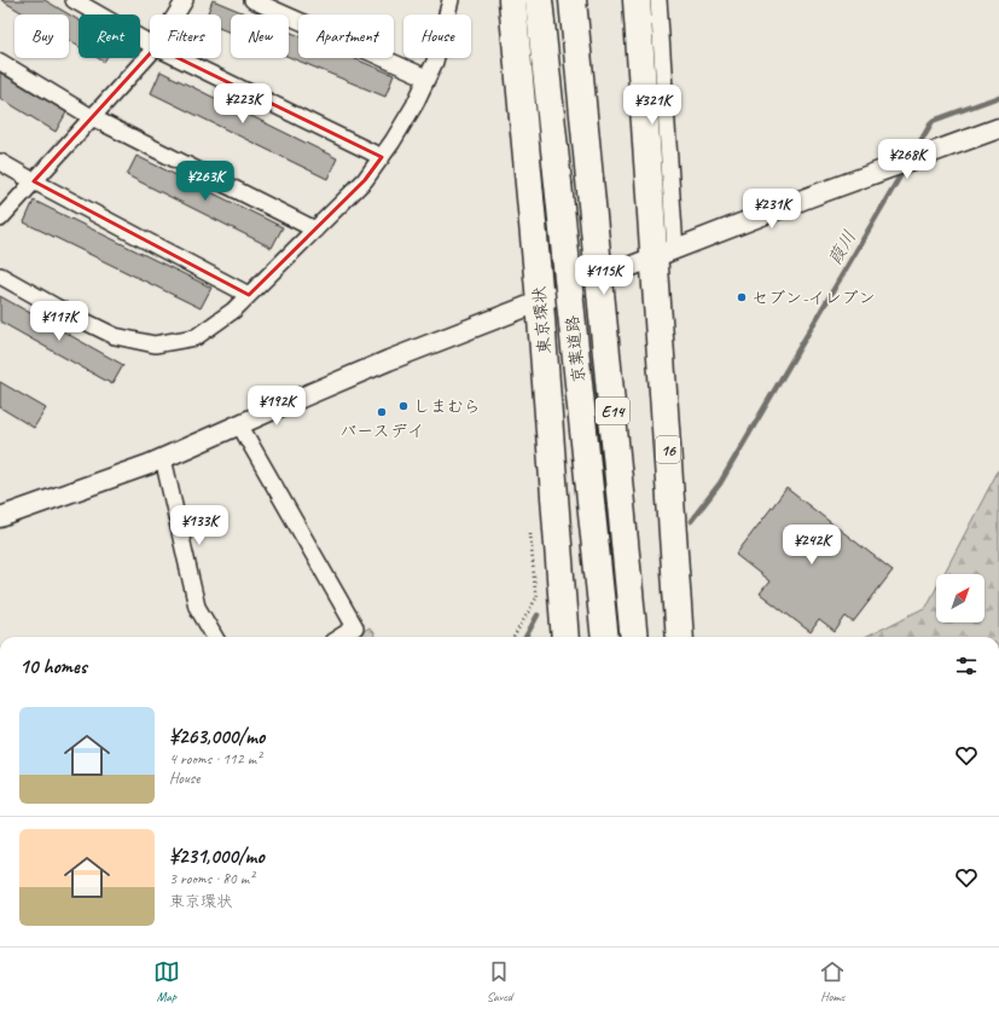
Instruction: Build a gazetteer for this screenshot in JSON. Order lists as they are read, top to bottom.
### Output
{
  "streets": {
    "highway": [
      "東京環状",
      "京葉道路",
      "E14",
      "16"
    ]
  },
  "water": ["葭川"],
  "places": ["セブン-イレブン", "しまむら", "バースデイ"],
  "north": "top right",
  "page": {
    "chip": [
      "Buy",
      "Rent",
      "Filters",
      "New",
      "Apartment",
      "House"
    ],
    "price": [
      "¥223K",
      "¥321K",
      "¥268K",
      "¥263K",
      "¥231K",
      "¥115K",
      "¥117K",
      "¥192K",
      "¥133K",
      "¥242K"
    ],
    "heading": "10 homes",
    "list": [
      {
        "name": "¥263,000/mo",
        "note": "4 rooms · 112 m² · House"
      },
      {
        "name": "¥231,000/mo",
        "note": "3 rooms · 80 m² · 東京環状"
      }
    ],
    "tabs": ["Map", "Saved", "Home"]
  }
}
